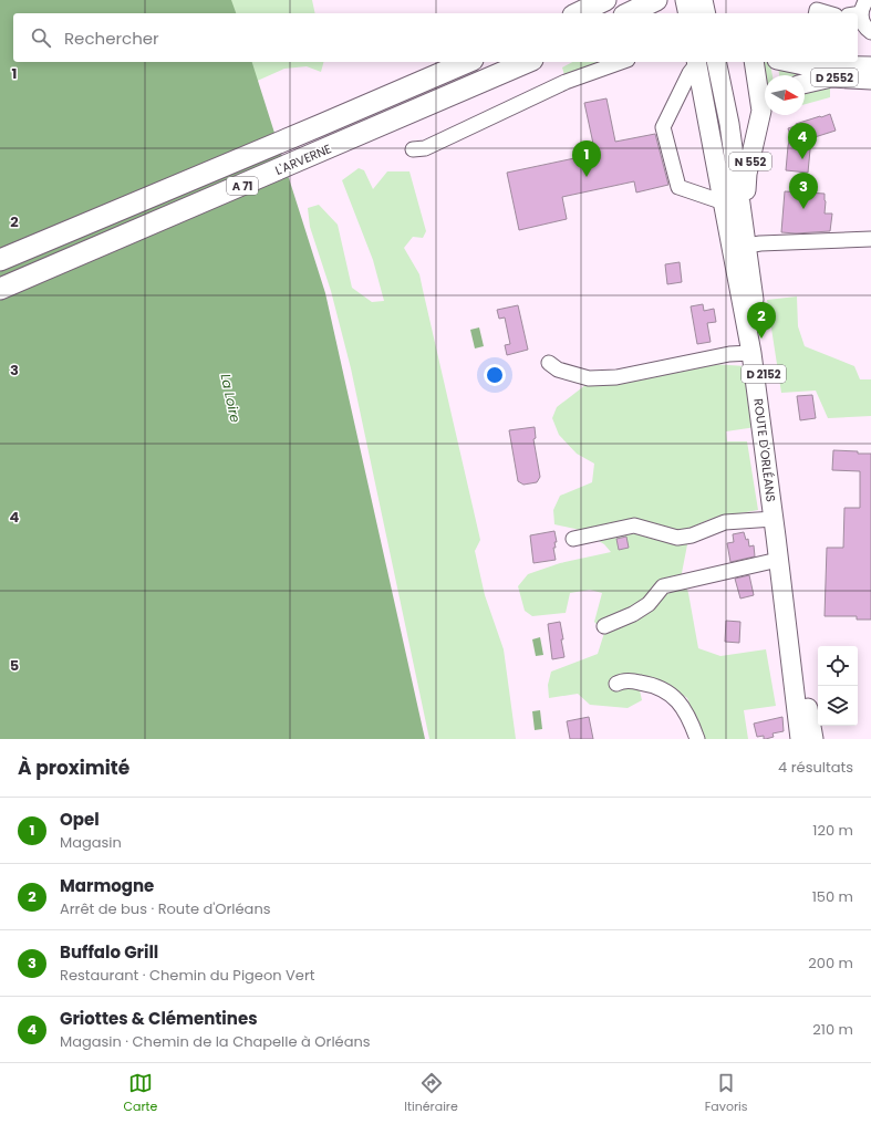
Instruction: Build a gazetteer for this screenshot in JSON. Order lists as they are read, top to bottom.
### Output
{
  "streets": {
    "highway": ["L'ARVERNE", "A 71"],
    "main road": [
      "D 2552",
      "N 552",
      "D 2152",
      "ROUTE D'ORLÉANS"
    ]
  },
  "crossings": [
    ["N 552", "ROUTE D'ORLÉANS"]
  ],
  "water": ["La Loire"],
  "north": "right",
  "page": {
    "search": "Rechercher",
    "pins": [
      "4",
      "1",
      "3",
      "2"
    ],
    "heading": ["À proximité", "4 résultats"],
    "list": [
      {
        "mark": "1",
        "name": "Opel",
        "note": "Magasin",
        "value": "120 m"
      },
      {
        "mark": "2",
        "name": "Marmogne",
        "note": "Arrêt de bus · Route d'Orléans",
        "value": "150 m"
      },
      {
        "mark": "3",
        "name": "Buffalo Grill",
        "note": "Restaurant · Chemin du Pigeon Vert",
        "value": "200 m"
      },
      {
        "mark": "4",
        "name": "Griottes & Clémentines",
        "note": "Magasin · Chemin de la Chapelle à Orléans",
        "value": "210 m"
      }
    ],
    "nav": ["Carte", "Itinéraire", "Favoris"]
  },
  "grid": {
    "rows": [
      "1",
      "2",
      "3",
      "4",
      "5"
    ]
  }
}
